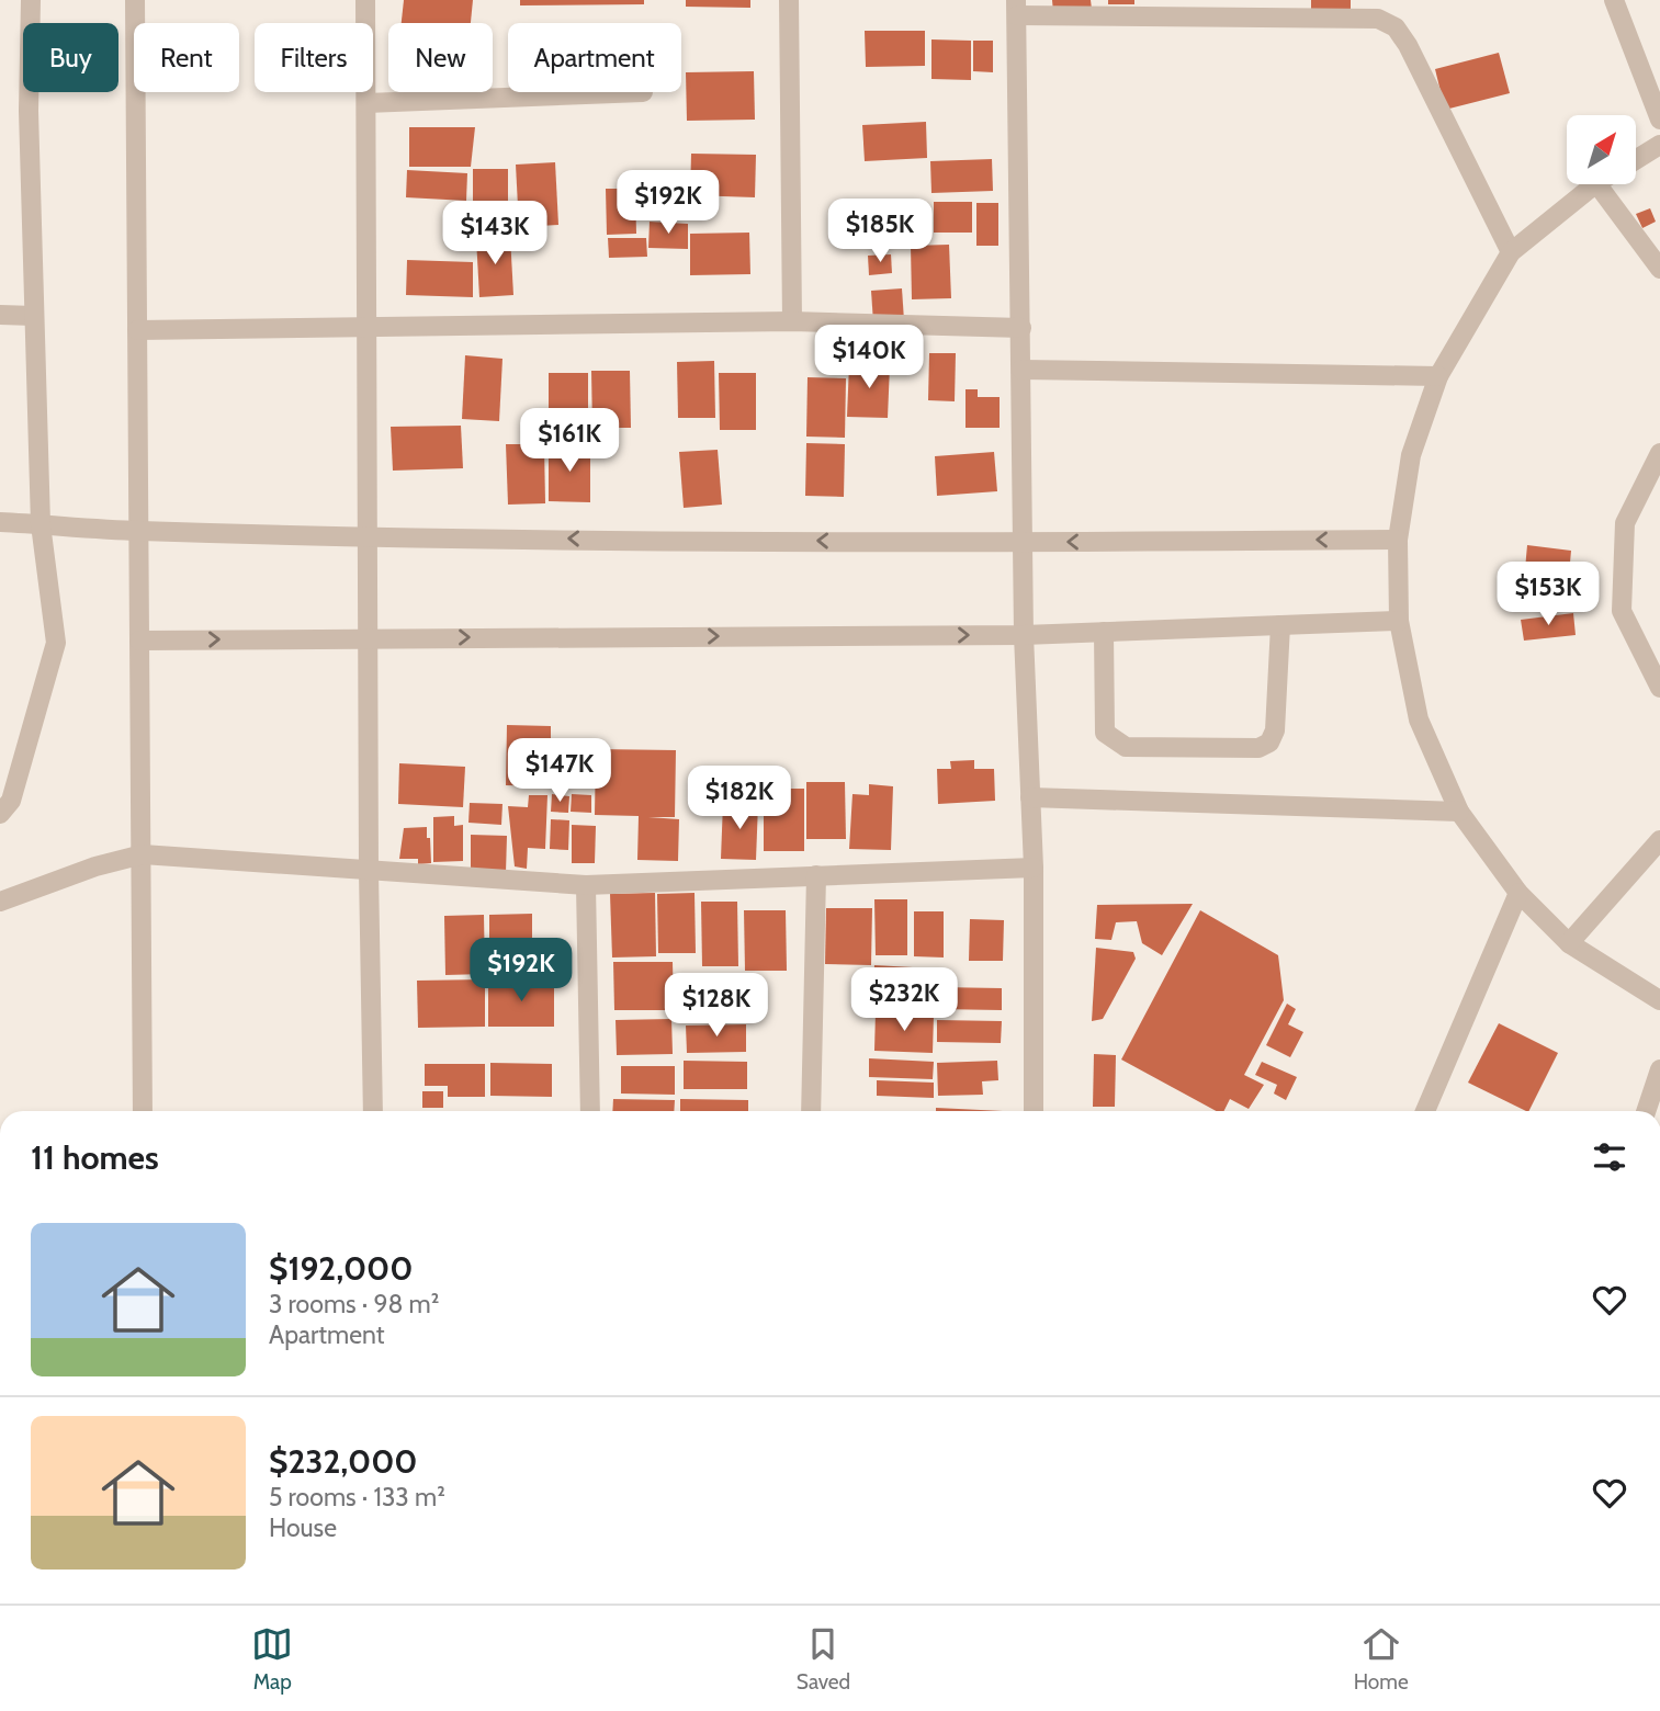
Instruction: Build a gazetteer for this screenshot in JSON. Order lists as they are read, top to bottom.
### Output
{
  "north": "top right",
  "page": {
    "chip": [
      "Buy",
      "Rent",
      "Filters",
      "New",
      "Apartment"
    ],
    "price": [
      "$192K",
      "$185K",
      "$143K",
      "$140K",
      "$161K",
      "$153K",
      "$147K",
      "$182K",
      "$192K",
      "$232K",
      "$128K"
    ],
    "heading": "11 homes",
    "list": [
      {
        "name": "$192,000",
        "note": "3 rooms · 98 m² · Apartment"
      },
      {
        "name": "$232,000",
        "note": "5 rooms · 133 m² · House"
      }
    ],
    "tabs": ["Map", "Saved", "Home"]
  }
}
